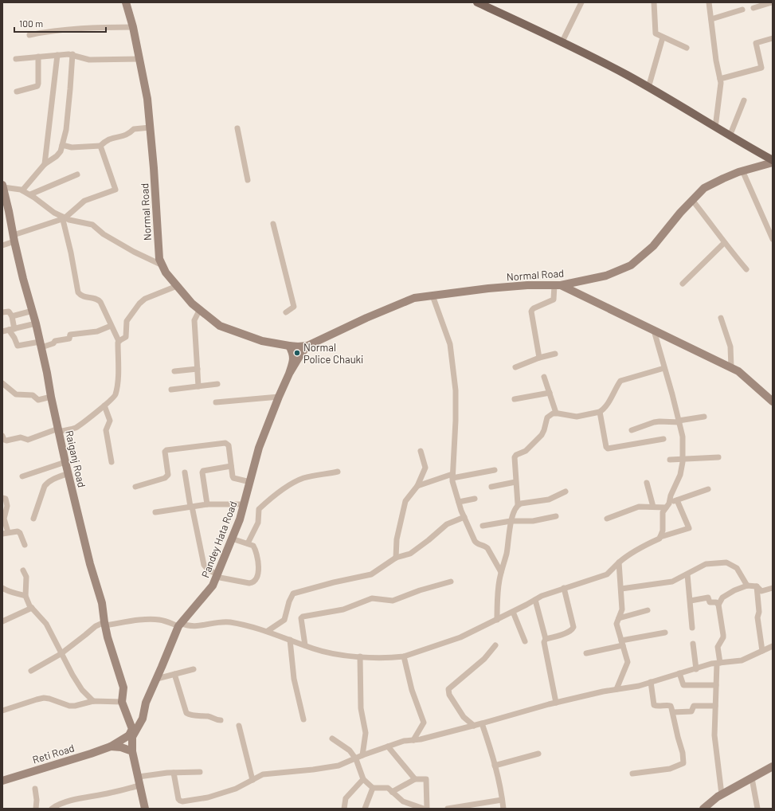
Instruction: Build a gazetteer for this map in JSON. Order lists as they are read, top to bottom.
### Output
{
  "streets": {
    "main road": [
      "Normal Road",
      "Raiganj Road",
      "Pandey Hata Road",
      "Reti Road"
    ]
  },
  "crossings": [
    ["Raiganj Road", "Pandey Hata Road"],
    ["Raiganj Road", "Reti Road"],
    ["Pandey Hata Road", "Reti Road"]
  ],
  "places": ["Normal Police Chauki"],
  "scale_bar": "100 m"
}
